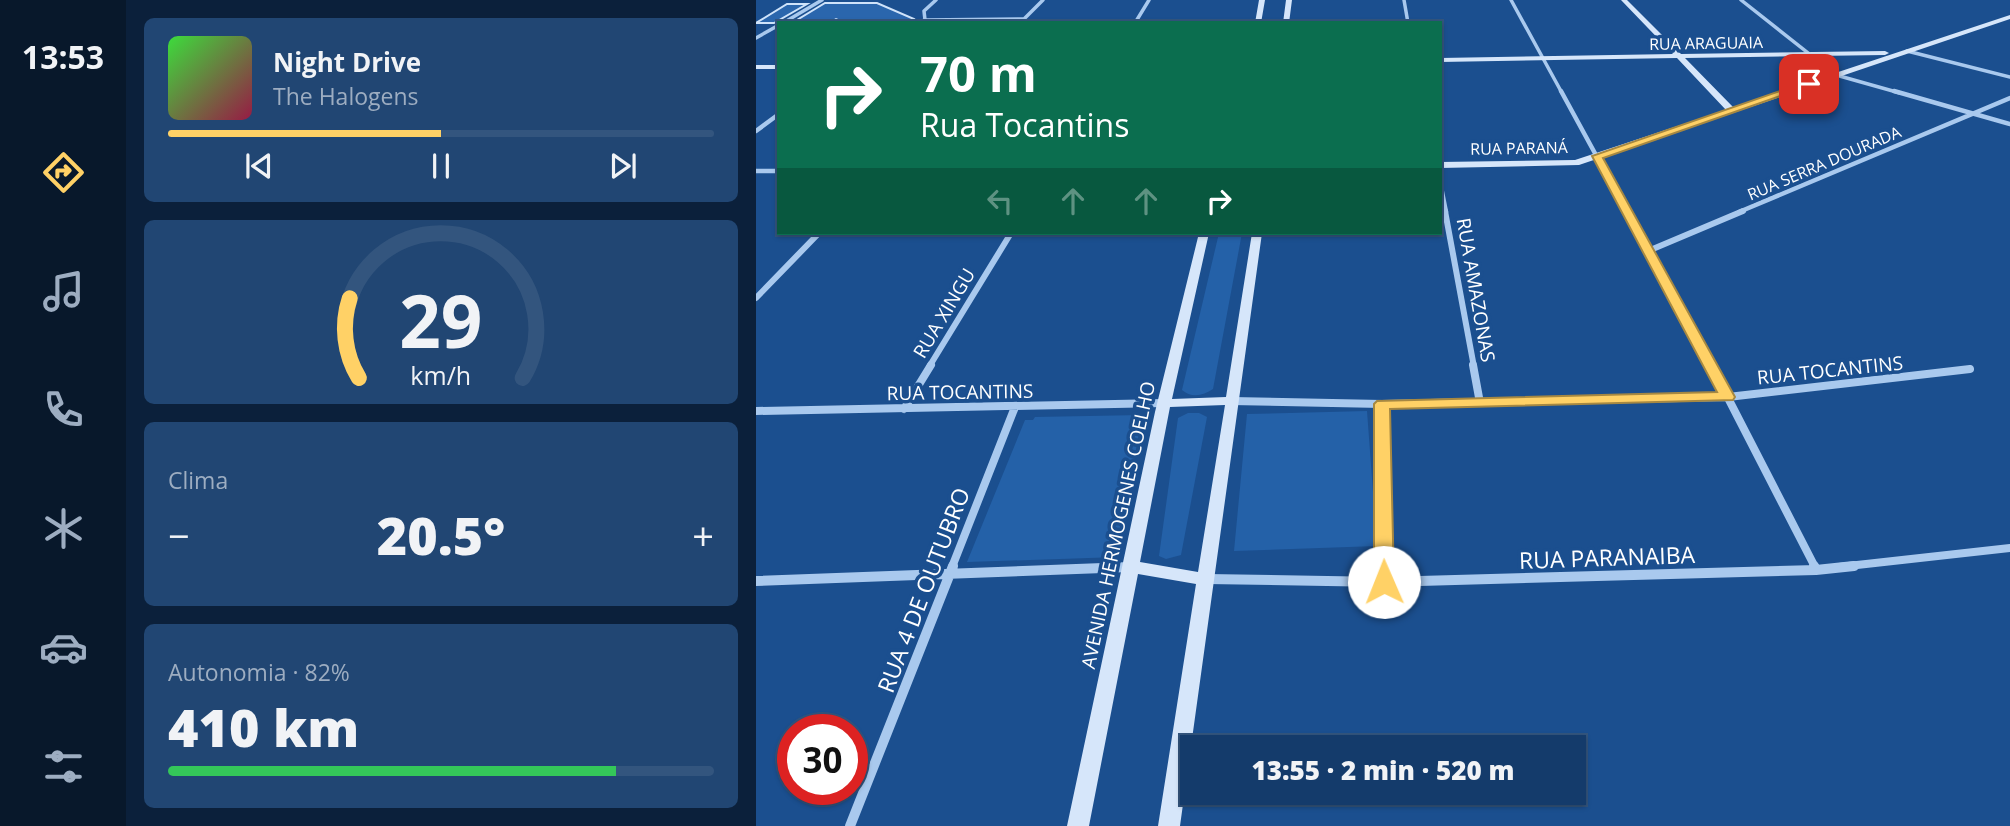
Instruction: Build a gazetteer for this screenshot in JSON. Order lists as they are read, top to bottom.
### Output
{
  "streets": {
    "main road": ["RUA ARAGUAIA", "RUA PARANÁ", "AVENIDA HERMOGENES COELHO"],
    "street": [
      "RUA SERRA DOURADA",
      "RUA AMAZONAS",
      "RUA XINGU",
      "RUA TOCANTINS",
      "RUA PARANAIBA",
      "RUA 4 DE OUTUBRO"
    ]
  },
  "crossings": [
    ["RUA ARAGUAIA", "RUA PARANÁ"],
    ["RUA AMAZONAS", "RUA TOCANTINS"],
    ["RUA XINGU", "RUA TOCANTINS"],
    ["RUA TOCANTINS", "AVENIDA HERMOGENES COELHO"],
    ["RUA TOCANTINS", "RUA 4 DE OUTUBRO"]
  ],
  "page": {
    "tabs": "13:53",
    "turn": ["70 m", "Rua Tocantins"],
    "song": ["Night Drive", "The Halogens"],
    "tile": [
      "Clima",
      ["Autonomia · 82%", "410 km"]
    ],
    "heat": ["−", "20.5°", "+"],
    "limit": "30",
    "trip": "13:55 · 2 min · 520 m",
    "gauge": ["29", "km/h"]
  }
}
